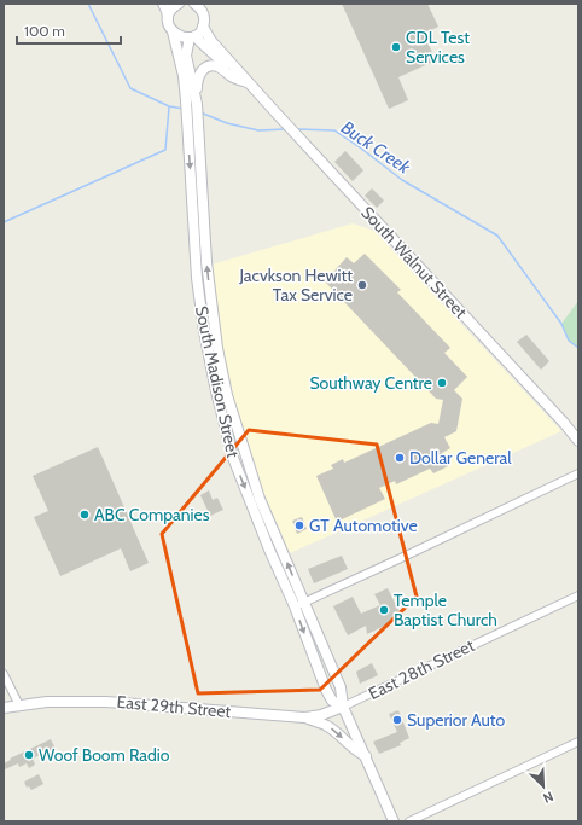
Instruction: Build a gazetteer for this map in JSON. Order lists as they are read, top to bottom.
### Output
{
  "streets": {
    "main road": ["South Walnut Street", "South Madison Street", "East 29th Street"],
    "street": ["East 28th Street"]
  },
  "crossings": [
    ["South Walnut Street", "South Madison Street"],
    ["South Madison Street", "East 28th Street"],
    ["South Madison Street", "East 29th Street"],
    ["East 28th Street", "East 29th Street"]
  ],
  "water": ["Buck Creek"],
  "places": [
    "CDL Test Services",
    "Jacvkson Hewitt Tax Service",
    "Southway Centre",
    "Dollar General",
    "ABC Companies",
    "GT Automotive",
    "Temple Baptist Church",
    "Superior Auto",
    "Woof Boom Radio"
  ],
  "scale_bar": "100 m",
  "north": "bottom right"
}
